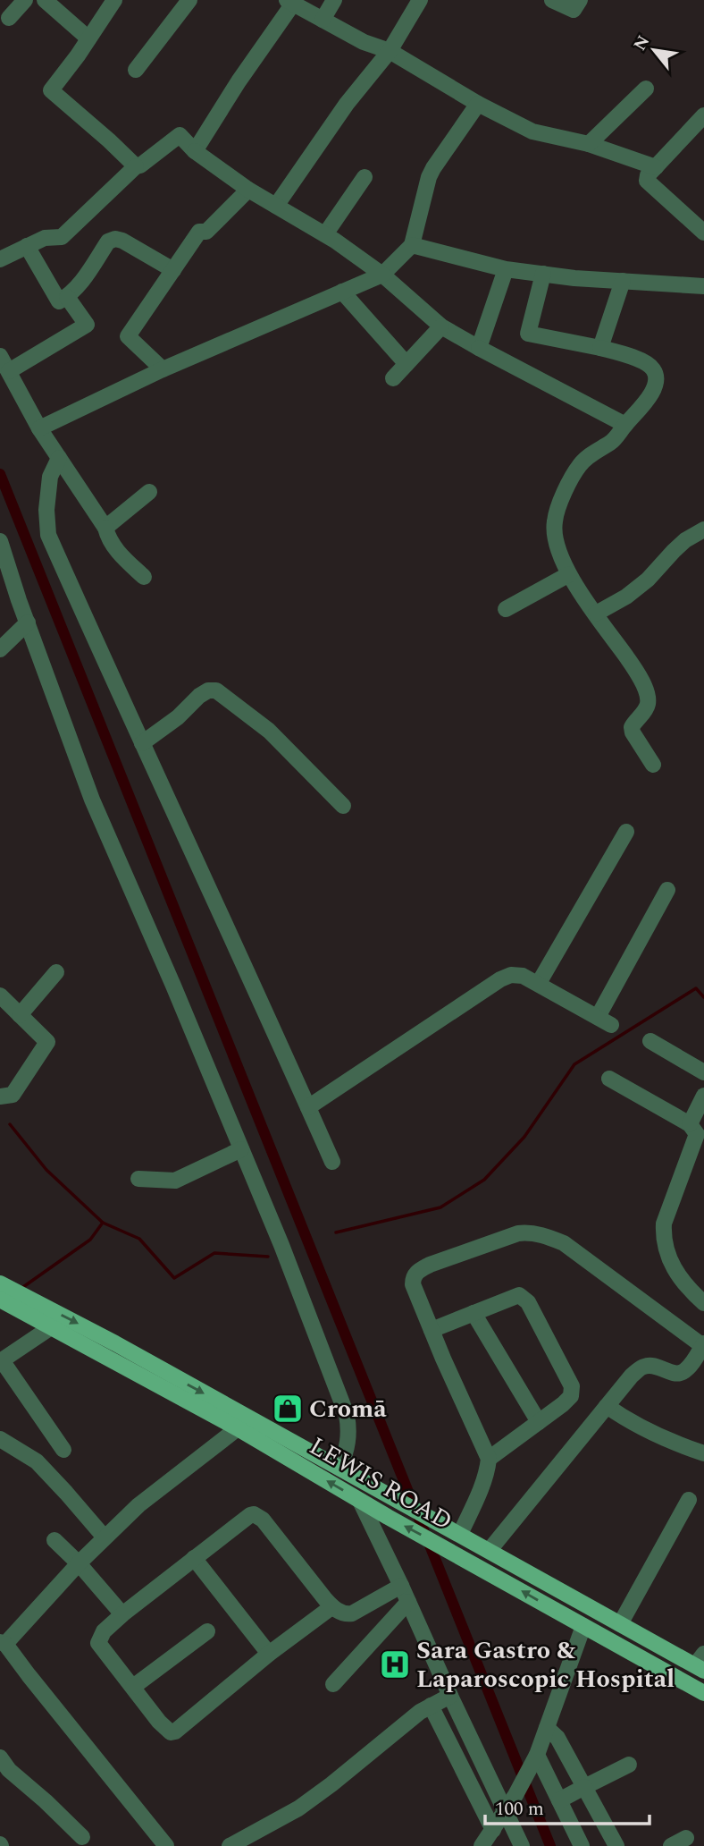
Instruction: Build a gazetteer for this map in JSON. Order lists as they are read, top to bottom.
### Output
{
  "streets": {
    "main road": ["LEWIS ROAD"]
  },
  "places": {
    "shop": ["Cromā"],
    "hospital": ["Sara Gastro & Laparoscopic Hospital"]
  },
  "scale_bar": "100 m",
  "north": "top left"
}
